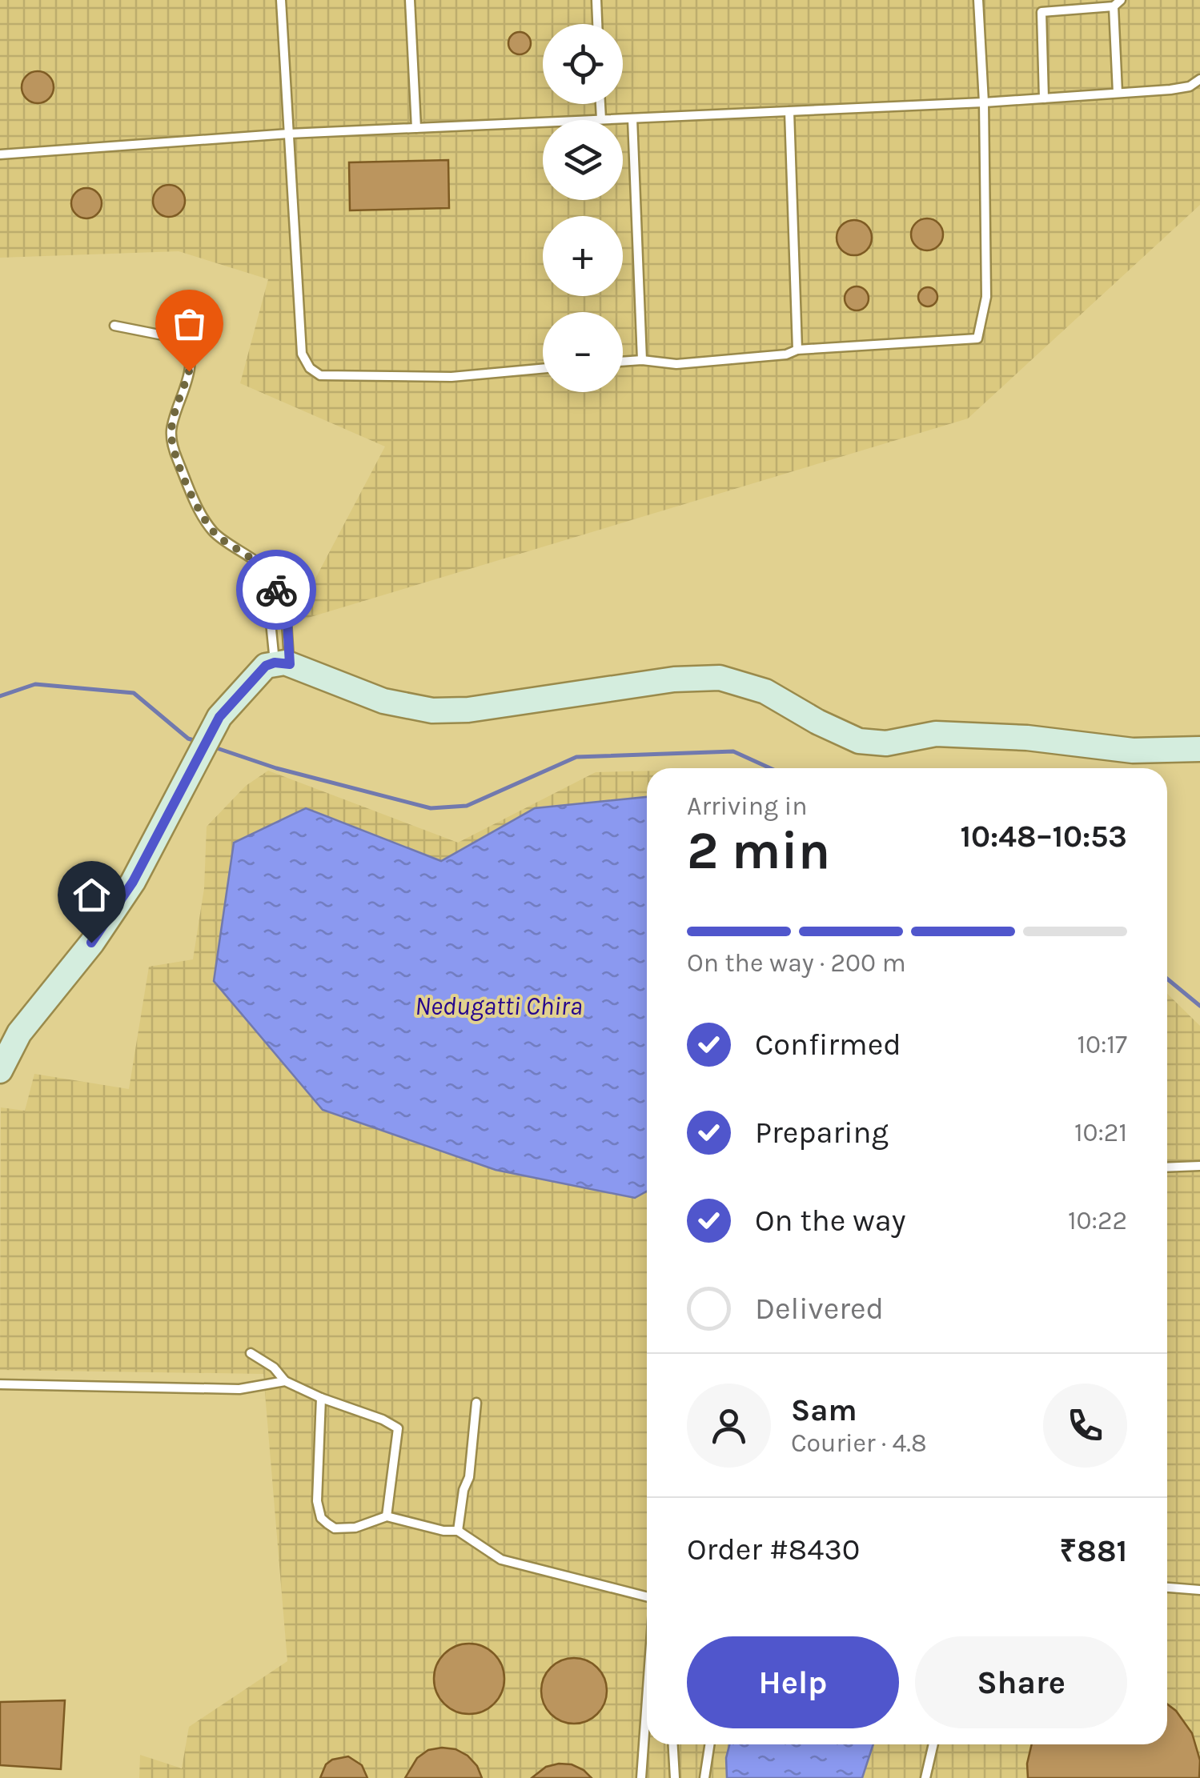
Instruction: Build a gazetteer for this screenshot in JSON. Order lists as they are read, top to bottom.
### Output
{
  "water": ["Nedugatti Chira"],
  "page": {
    "map_buttons": ["+", "−"],
    "heading": ["2 min", "Arriving in", "10:48–10:53"],
    "panel": [
      "Sam",
      "Courier · 4.8",
      "Order #8430",
      "₹881"
    ],
    "bar": "On the way · 200 m",
    "list": [
      ["Confirmed", "10:17"],
      ["Preparing", "10:21"],
      ["On the way", "10:22"],
      "Delivered"
    ],
    "buttons": ["Help", "Share"]
  }
}
